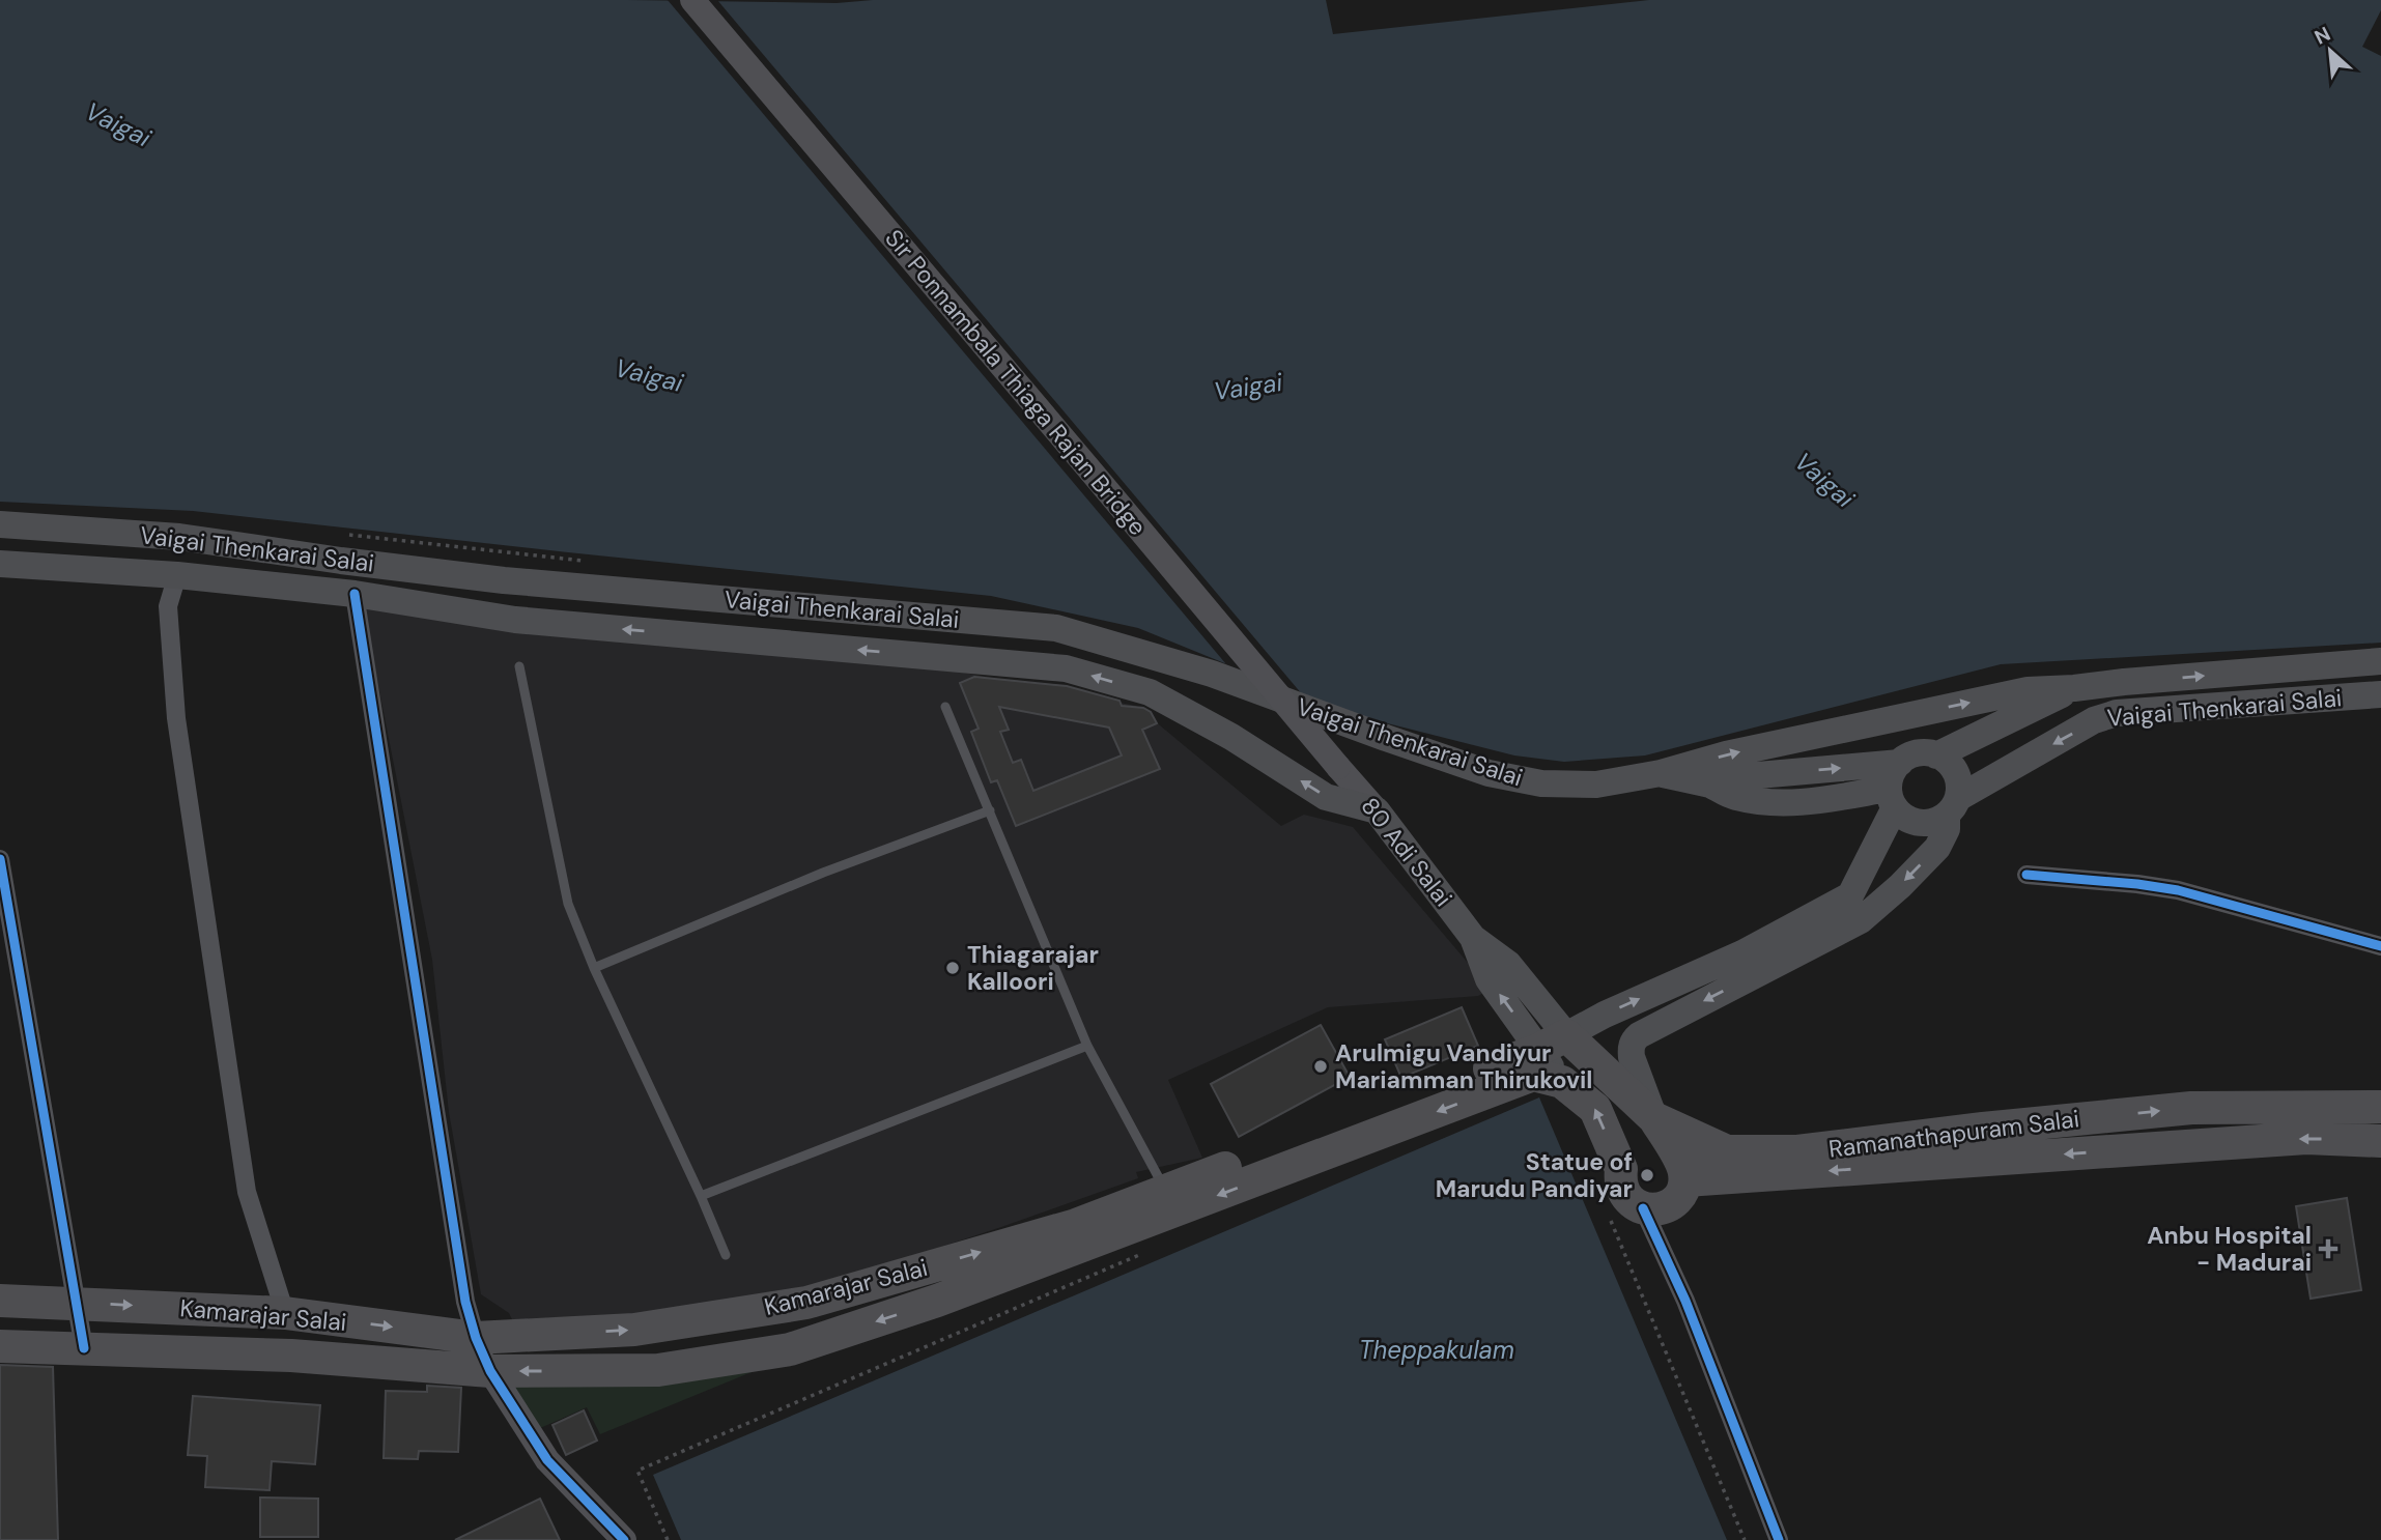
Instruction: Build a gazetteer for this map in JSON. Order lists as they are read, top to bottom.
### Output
{
  "streets": {
    "highway": ["Ramanathapuram Salai", "Kamarajar Salai"],
    "main road": ["Sir Ponnambala Thiaga Rajan Bridge", "Vaigai Thenkarai Salai", "80 Adi Salai"]
  },
  "crossings": [
    ["Sir Ponnambala Thiaga Rajan Bridge", "80 Adi Salai"],
    ["Vaigai Thenkarai Salai", "80 Adi Salai"],
    ["80 Adi Salai", "Ramanathapuram Salai"],
    ["80 Adi Salai", "Kamarajar Salai"],
    ["Ramanathapuram Salai", "Kamarajar Salai"]
  ],
  "water": ["Vaigai", "Theppakulam"],
  "places": {
    "other": ["Thiagarajar Kalloori", "Arulmigu Vandiyur Mariamman Thirukovil", "Statue of Marudu Pandiyar"],
    "health": ["Anbu Hospital - Madurai"]
  },
  "north": "top left"
}
